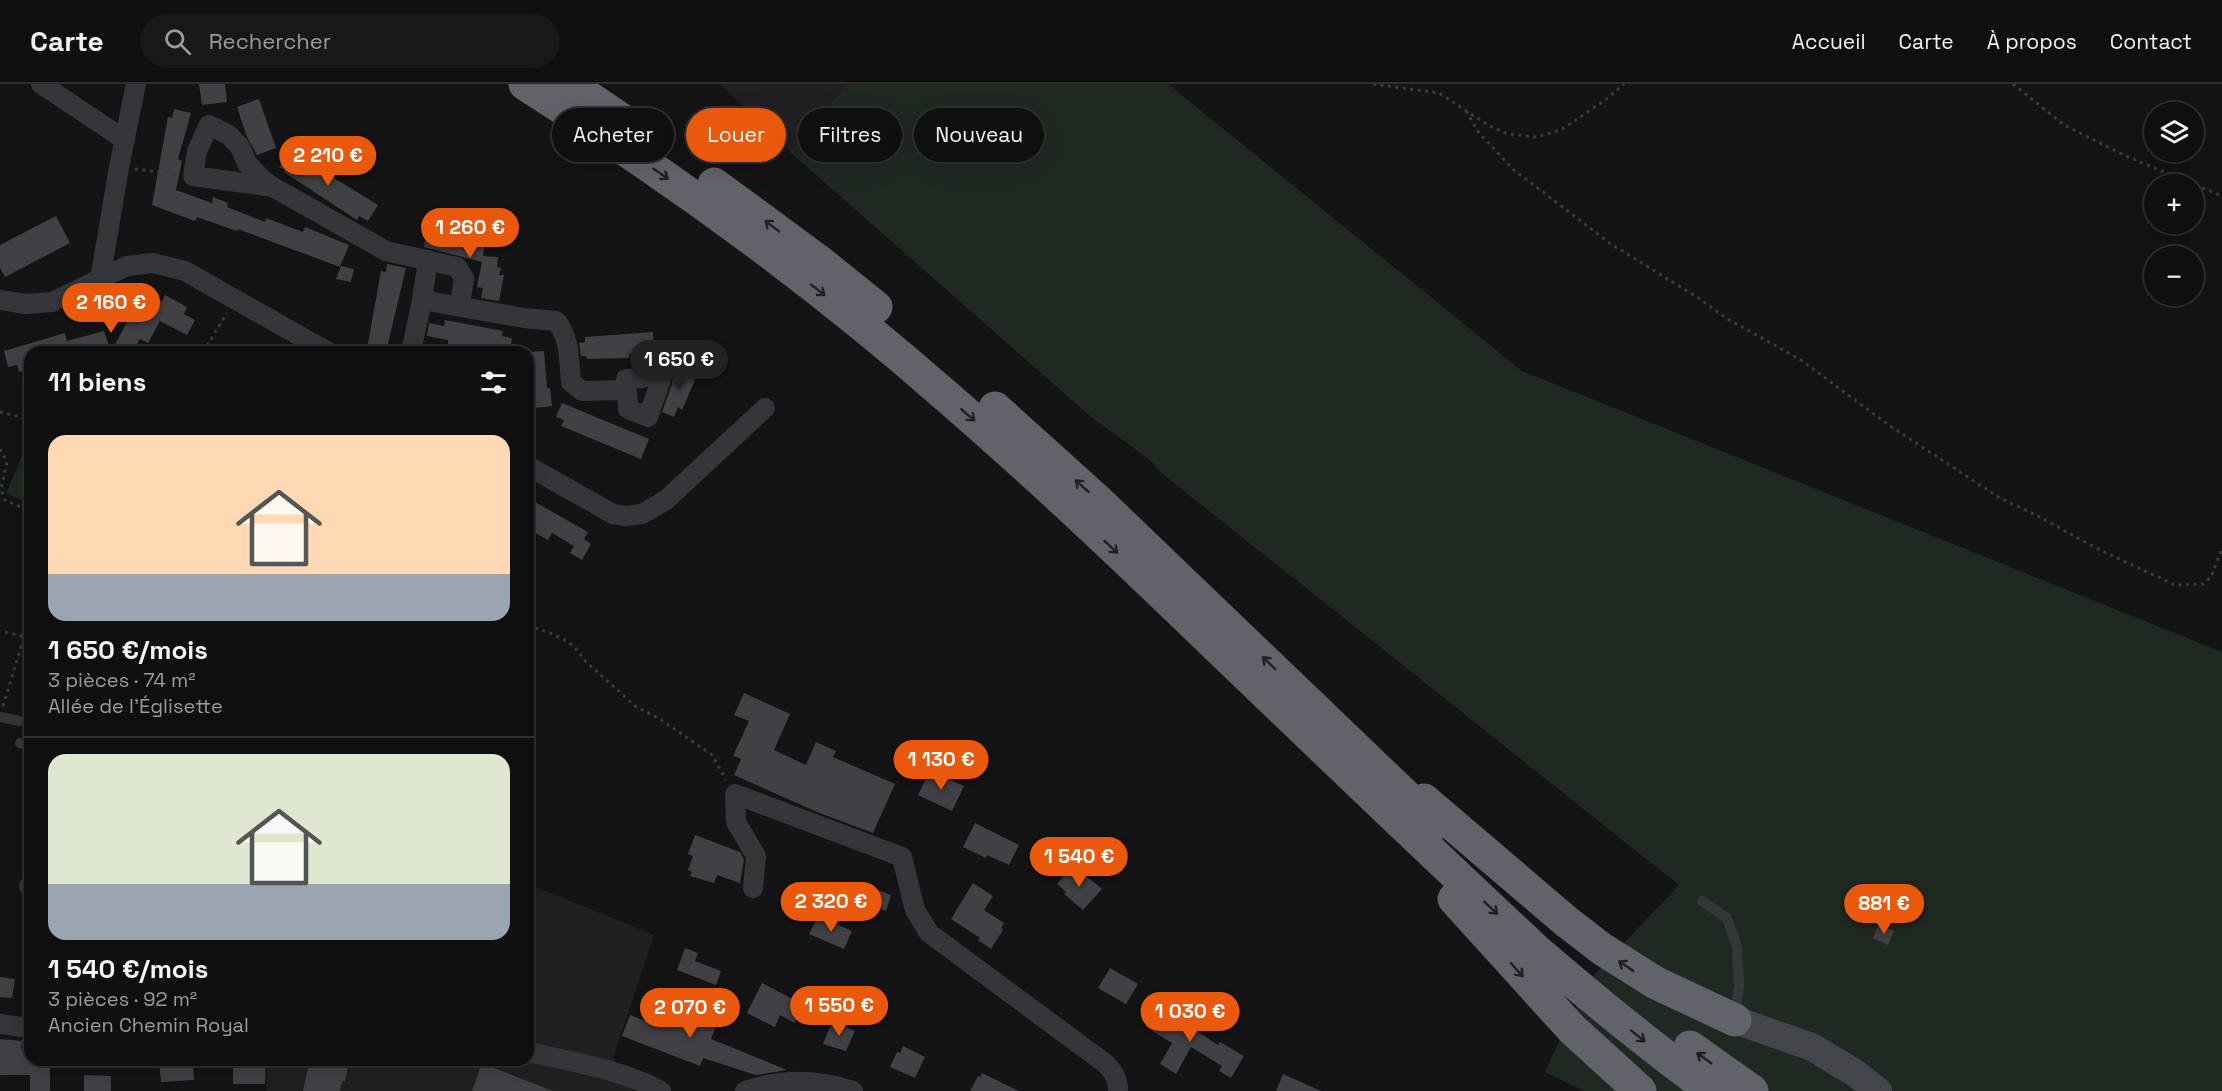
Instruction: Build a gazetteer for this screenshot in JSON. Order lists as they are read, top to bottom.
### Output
{
  "page": {
    "header": "Carte",
    "search": "Rechercher",
    "nav": [
      "Accueil",
      "Carte",
      "À propos",
      "Contact"
    ],
    "map_buttons": ["+", "−"],
    "chip": [
      "Acheter",
      "Louer",
      "Filtres",
      "Nouveau"
    ],
    "price": [
      "2 210 €",
      "1 260 €",
      "2 160 €",
      "1 650 €",
      "1 130 €",
      "1 540 €",
      "2 320 €",
      "881 €",
      "1 550 €",
      "2 070 €",
      "1 030 €"
    ],
    "heading": "11 biens",
    "list": [
      {
        "name": "1 650 €/mois",
        "note": "3 pièces · 74 m² · Allée de l'Églisette"
      },
      {
        "name": "1 540 €/mois",
        "note": "3 pièces · 92 m² · Ancien Chemin Royal"
      }
    ]
  }
}
